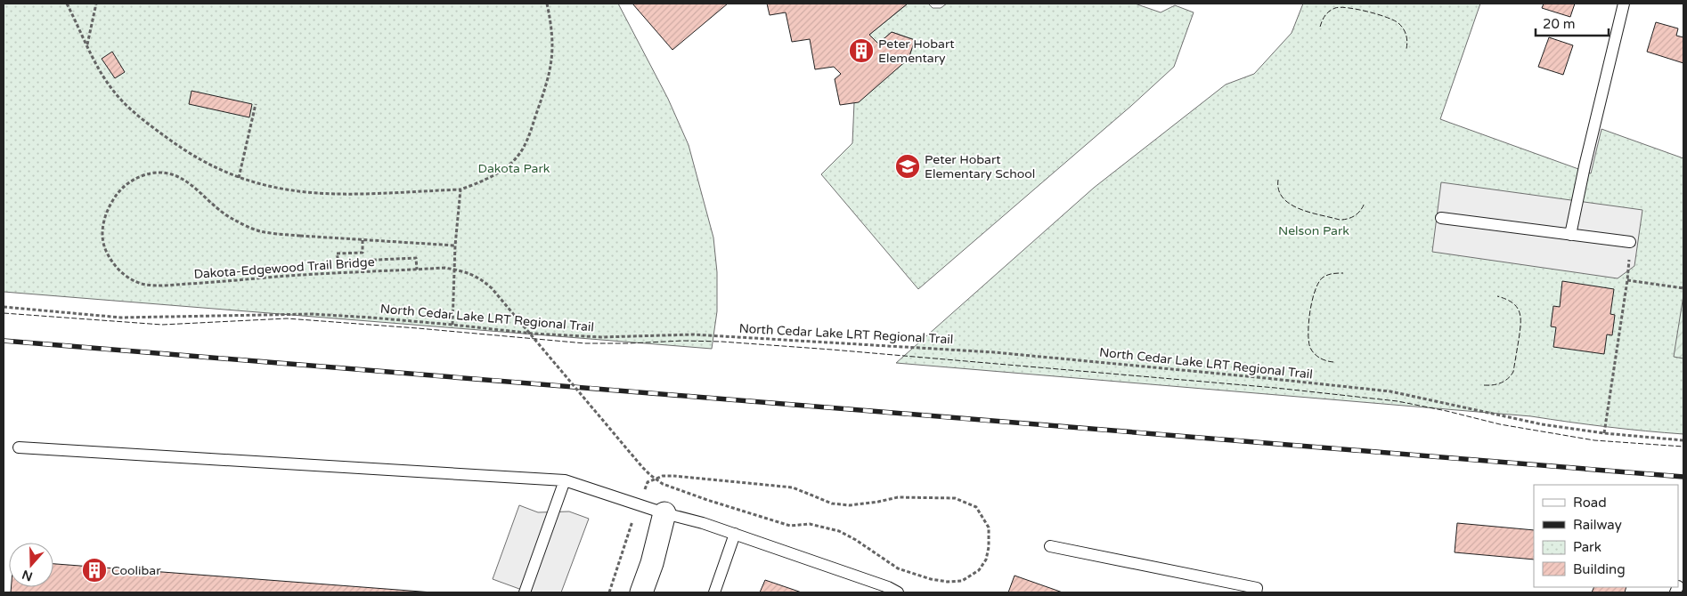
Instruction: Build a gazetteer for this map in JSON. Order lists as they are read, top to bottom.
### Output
{
  "streets": {
    "path": ["Dakota-Edgewood Trail Bridge", "North Cedar Lake LRT Regional Trail"]
  },
  "parks": ["Dakota Park", "Nelson Park"],
  "places": {
    "building": ["Peter Hobart Elementary", "Coolibar"],
    "school or university": ["Peter Hobart Elementary School"]
  },
  "legend": [
    "Road",
    "Railway",
    "Park",
    "Building"
  ],
  "scale_bar": "20 m",
  "north": "bottom"
}
